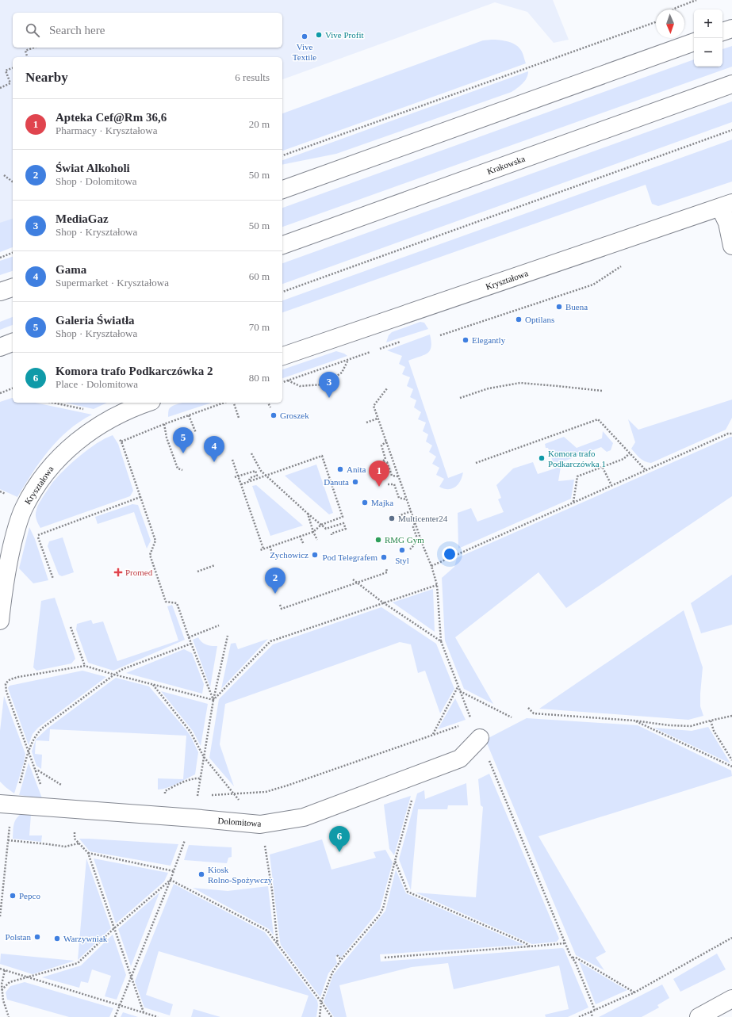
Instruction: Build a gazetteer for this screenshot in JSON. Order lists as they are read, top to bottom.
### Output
{
  "streets": {
    "street": ["Krakowska", "Kryształowa", "Dolomitowa"]
  },
  "places": {
    "other": [
      "Vive Profit",
      "Vive Textile",
      "Buena",
      "Optilans",
      "Elegantly",
      "Groszek",
      "Komora trafo Podkarczówka 1",
      "Anita",
      "Danuta",
      "Majka",
      "Multicenter24",
      "RMG Gym",
      "Styl",
      "Zychowicz",
      "Pod Telegrafem",
      "Kiosk Rolno-Spożywczy",
      "Pepco",
      "Polstan",
      "Warzywniak"
    ],
    "health": ["Promed"]
  },
  "north": "bottom",
  "page": {
    "map_buttons": ["+", "−"],
    "search": "Search here",
    "heading": ["Nearby", "6 results"],
    "list": [
      {
        "mark": "1",
        "name": "Apteka Cef@Rm 36,6",
        "note": "Pharmacy · Kryształowa",
        "value": "20 m"
      },
      {
        "mark": "2",
        "name": "Świat Alkoholi",
        "note": "Shop · Dolomitowa",
        "value": "50 m"
      },
      {
        "mark": "3",
        "name": "MediaGaz",
        "note": "Shop · Kryształowa",
        "value": "50 m"
      },
      {
        "mark": "4",
        "name": "Gama",
        "note": "Supermarket · Kryształowa",
        "value": "60 m"
      },
      {
        "mark": "5",
        "name": "Galeria Światła",
        "note": "Shop · Kryształowa",
        "value": "70 m"
      },
      {
        "mark": "6",
        "name": "Komora trafo Podkarczówka 2",
        "note": "Place · Dolomitowa",
        "value": "80 m"
      }
    ],
    "pins": [
      "3",
      "5",
      "4",
      "1",
      "2",
      "6"
    ]
  }
}
